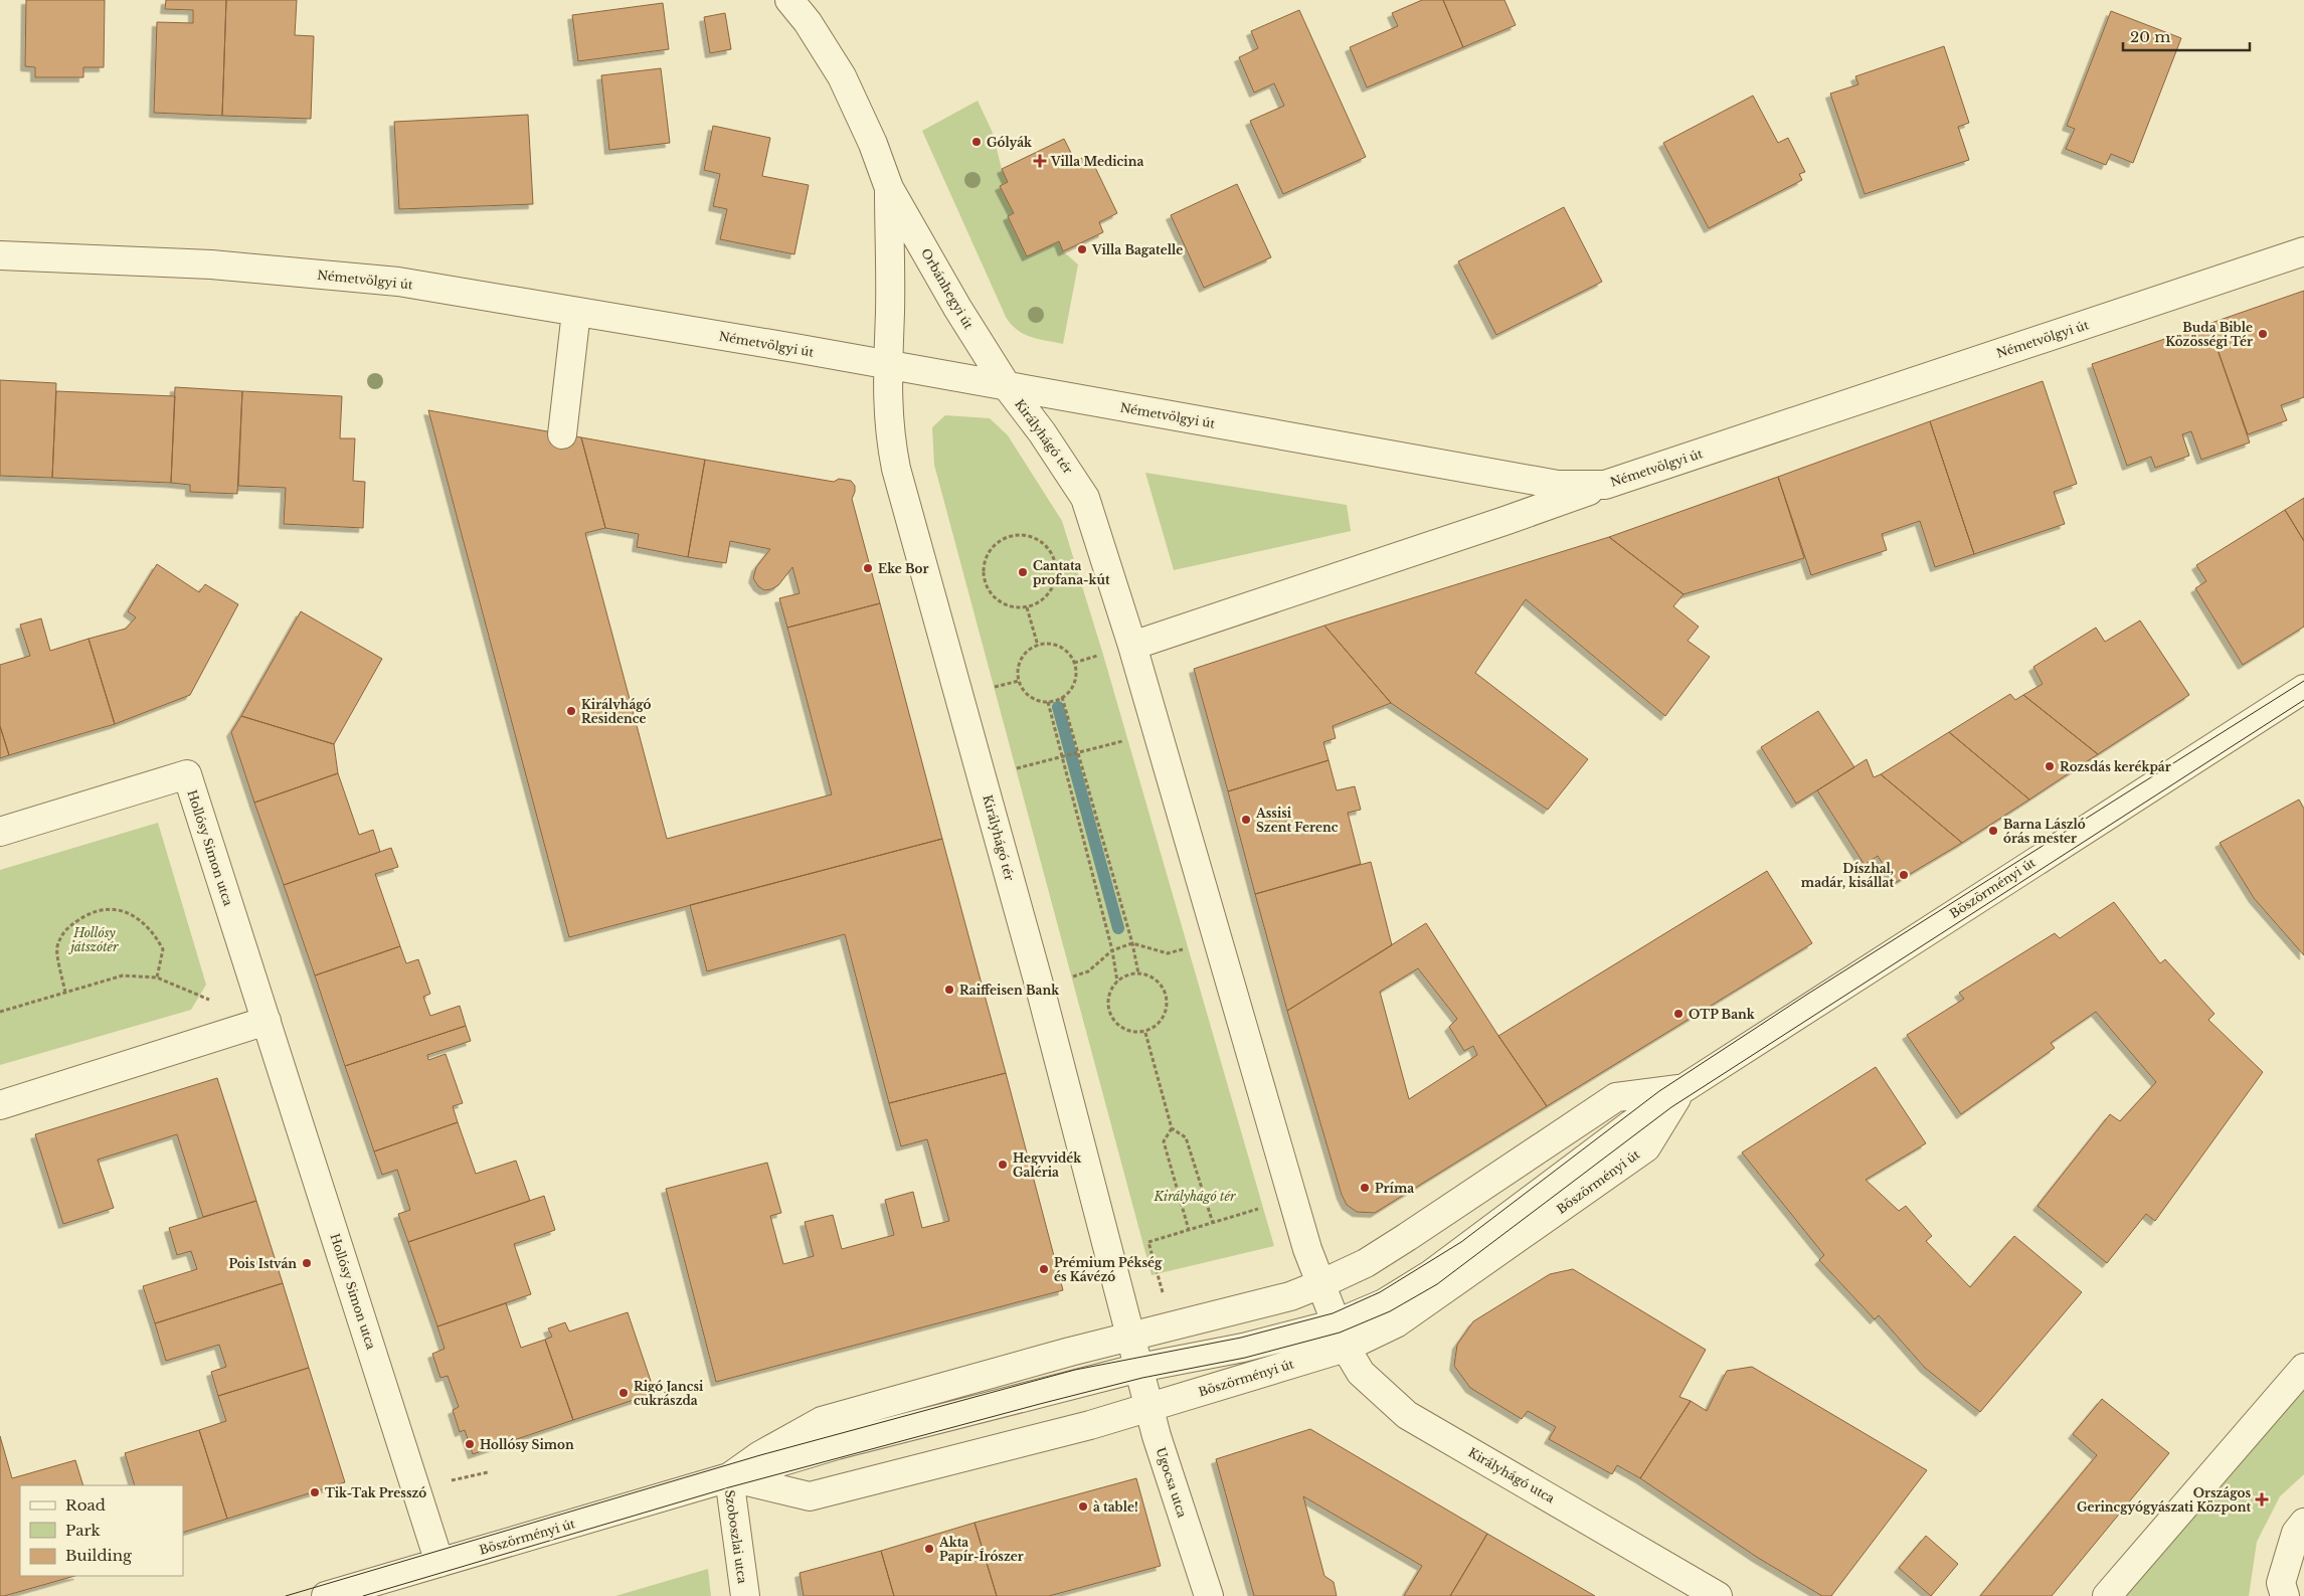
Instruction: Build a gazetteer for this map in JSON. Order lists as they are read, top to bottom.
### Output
{
  "streets": {
    "street": [
      "Németvölgyi út",
      "Orbánhegyi út",
      "Királyhágó tér",
      "Hollósy Simon utca",
      "Böszörményi út",
      "Királyhágó utca",
      "Ugocsa utca",
      "Szoboszlai utca"
    ]
  },
  "crossings": [
    ["Németvölgyi út", "Orbánhegyi út"],
    ["Németvölgyi út", "Királyhágó tér"],
    ["Orbánhegyi út", "Királyhágó tér"],
    ["Királyhágó tér", "Böszörményi út"],
    ["Királyhágó tér", "Királyhágó utca"],
    ["Királyhágó tér", "Ugocsa utca"],
    ["Hollósy Simon utca", "Böszörményi út"],
    ["Böszörményi út", "Királyhágó utca"],
    ["Böszörményi út", "Ugocsa utca"],
    ["Böszörményi út", "Szoboszlai utca"]
  ],
  "parks": ["Hollósy játszótér", "Királyhágó tér"],
  "places": {
    "other": [
      "Gólyák",
      "Villa Bagatelle",
      "Buda Bible Közösségi Tér",
      "Eke Bor",
      "Cantata profana-kút",
      "Királyhágó Residence",
      "Rozsdás kerékpár",
      "Assisi Szent Ferenc",
      "Barna László órás mester",
      "Díszhal, madár, kisállat",
      "Raiffeisen Bank",
      "OTP Bank",
      "Hegyvidék Galéria",
      "Príma",
      "Pois István",
      "Prémium Pékség és Kávézó",
      "Rigó Jancsi cukrászda",
      "Hollósy Simon",
      "Tik-Tak Presszó",
      "à table!",
      "Akta Papír-Írószer"
    ],
    "health": ["Villa Medicina", "Országos Gerincgyógyászati Központ"]
  },
  "legend": ["Road", "Park", "Building"],
  "scale_bar": "20 m"
}
